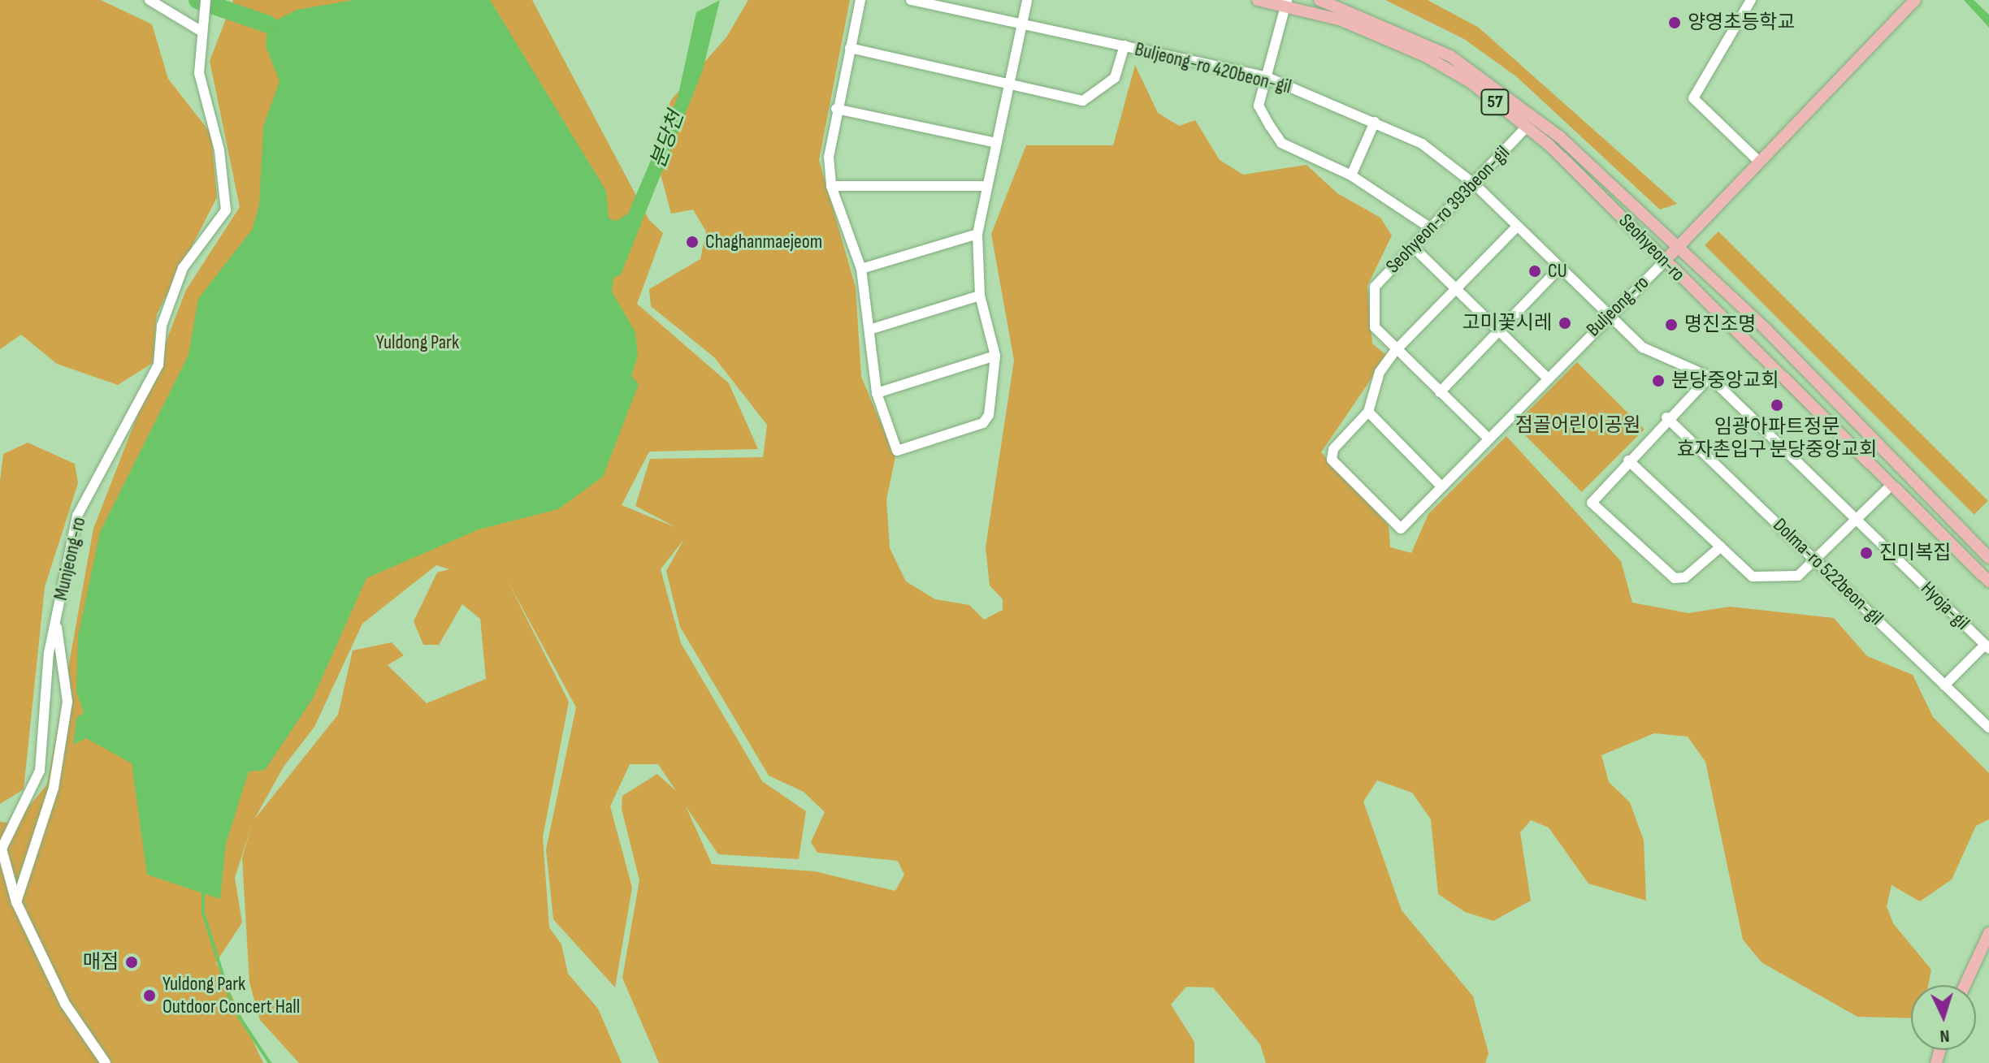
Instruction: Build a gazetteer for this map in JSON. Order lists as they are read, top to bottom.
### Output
{
  "streets": {
    "main road": ["57", "Seohyeon-ro", "Buljeong-ro"],
    "street": [
      "Buljeong-ro 420beon-gil",
      "Seohyeon-ro 393beon-gil",
      "Munjeong-ro",
      "Dolma-ro 522beon-gil",
      "Hyoja-gil"
    ]
  },
  "crossings": [
    ["Buljeong-ro 420beon-gil", "Seohyeon-ro 393beon-gil"],
    ["Buljeong-ro 420beon-gil", "Buljeong-ro"],
    ["Buljeong-ro 420beon-gil", "Hyoja-gil"],
    ["Seohyeon-ro 393beon-gil", "Seohyeon-ro"],
    ["Seohyeon-ro 393beon-gil", "Buljeong-ro"],
    ["Seohyeon-ro", "Buljeong-ro"],
    ["Buljeong-ro", "Hyoja-gil"]
  ],
  "water": ["분당천"],
  "parks": ["Yuldong Park", "점골어린이공원"],
  "places": [
    "양영초등학교",
    "Chaghanmaejeom",
    "CU",
    "고미꽃시레",
    "명진조명",
    "분당중앙교회",
    "임광아파트정문 효자촌입구 분당중앙교회",
    "진미복집",
    "매점",
    "Yuldong Park Outdoor Concert Hall"
  ],
  "north": "bottom"
}
